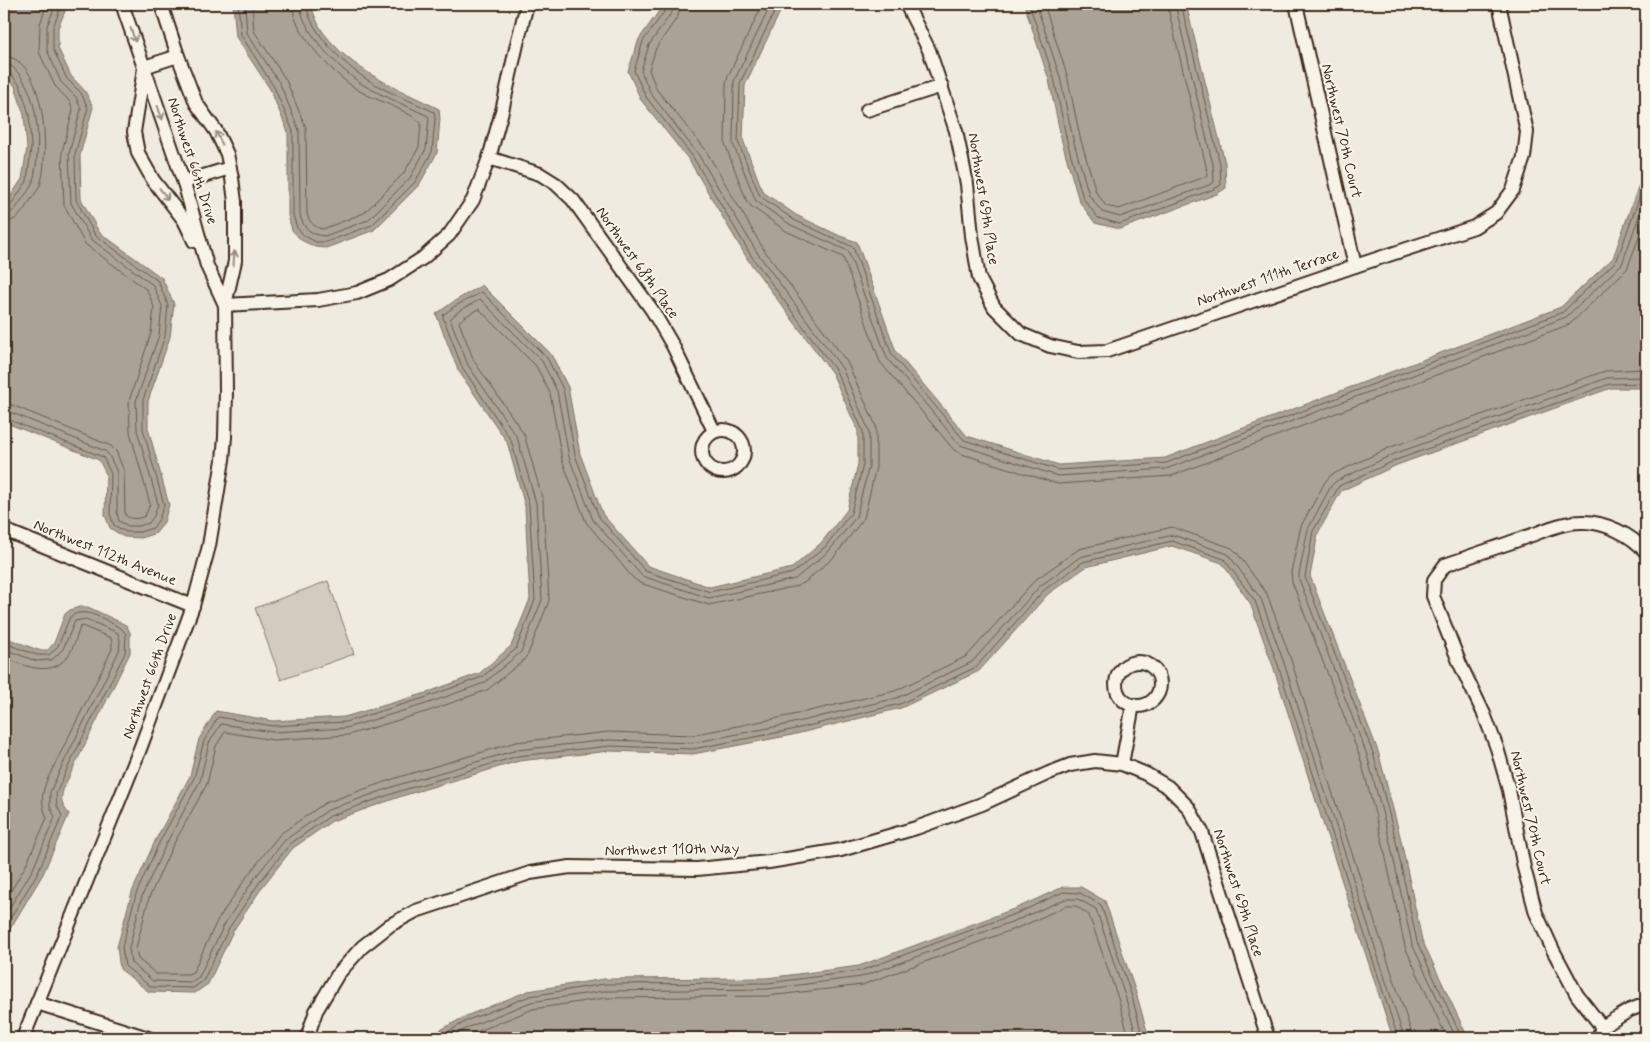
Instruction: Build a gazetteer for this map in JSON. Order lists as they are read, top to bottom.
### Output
{
  "streets": {
    "street": [
      "Northwest 70th Court",
      "Northwest 66th Drive",
      "Northwest 69th Place",
      "Northwest 68th Place",
      "Northwest 111th Terrace",
      "Northwest 112th Avenue",
      "Northwest 110th Way"
    ]
  },
  "crossings": [
    ["Northwest 70th Court", "Northwest 111th Terrace"],
    ["Northwest 66th Drive", "Northwest 112th Avenue"],
    ["Northwest 69th Place", "Northwest 111th Terrace"],
    ["Northwest 69th Place", "Northwest 110th Way"]
  ]
}
